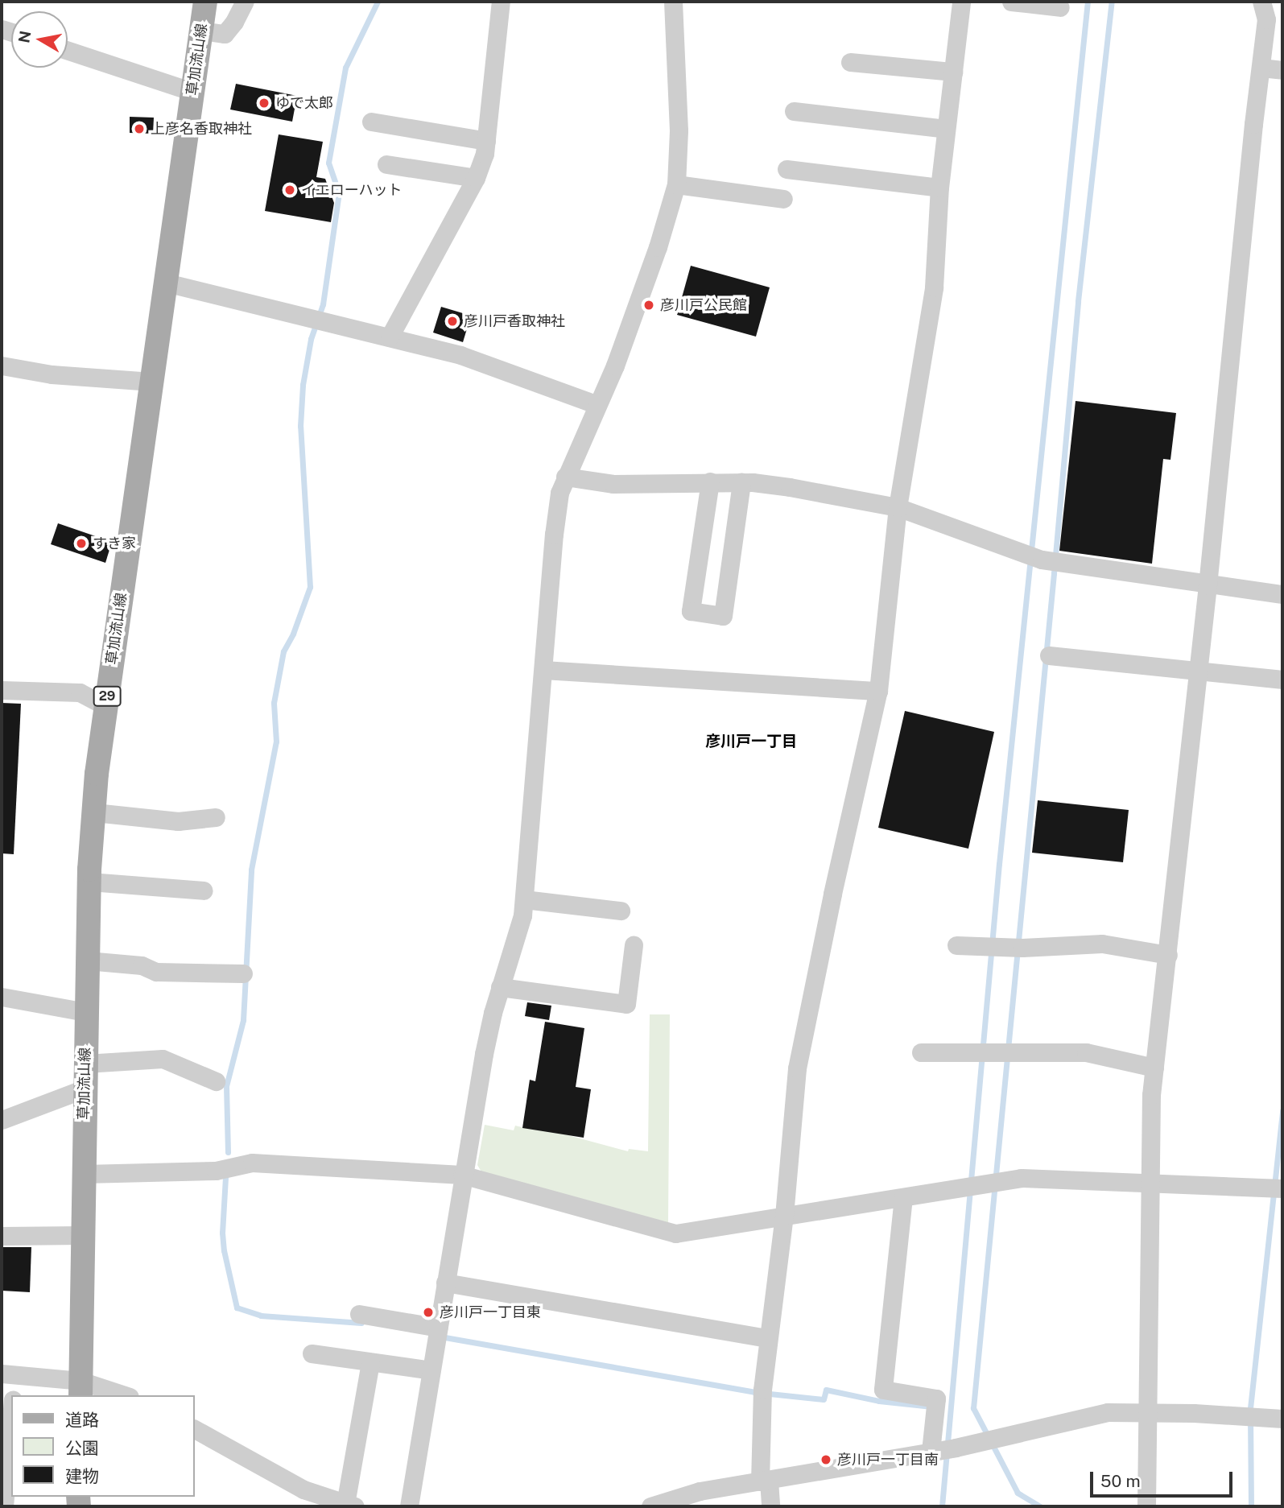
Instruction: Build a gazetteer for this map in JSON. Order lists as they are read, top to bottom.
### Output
{
  "streets": {
    "main road": ["草加流山線", "29"]
  },
  "districts": ["彦川戸一丁目"],
  "places": [
    "ゆで太郎",
    "上彦名香取神社",
    "イエローハット",
    "彦川戸公民館",
    "彦川戸香取神社",
    "すき家",
    "彦川戸一丁目東",
    "彦川戸一丁目南"
  ],
  "legend": ["道路", "公園", "建物"],
  "scale_bar": "50 m",
  "north": "left"
}
